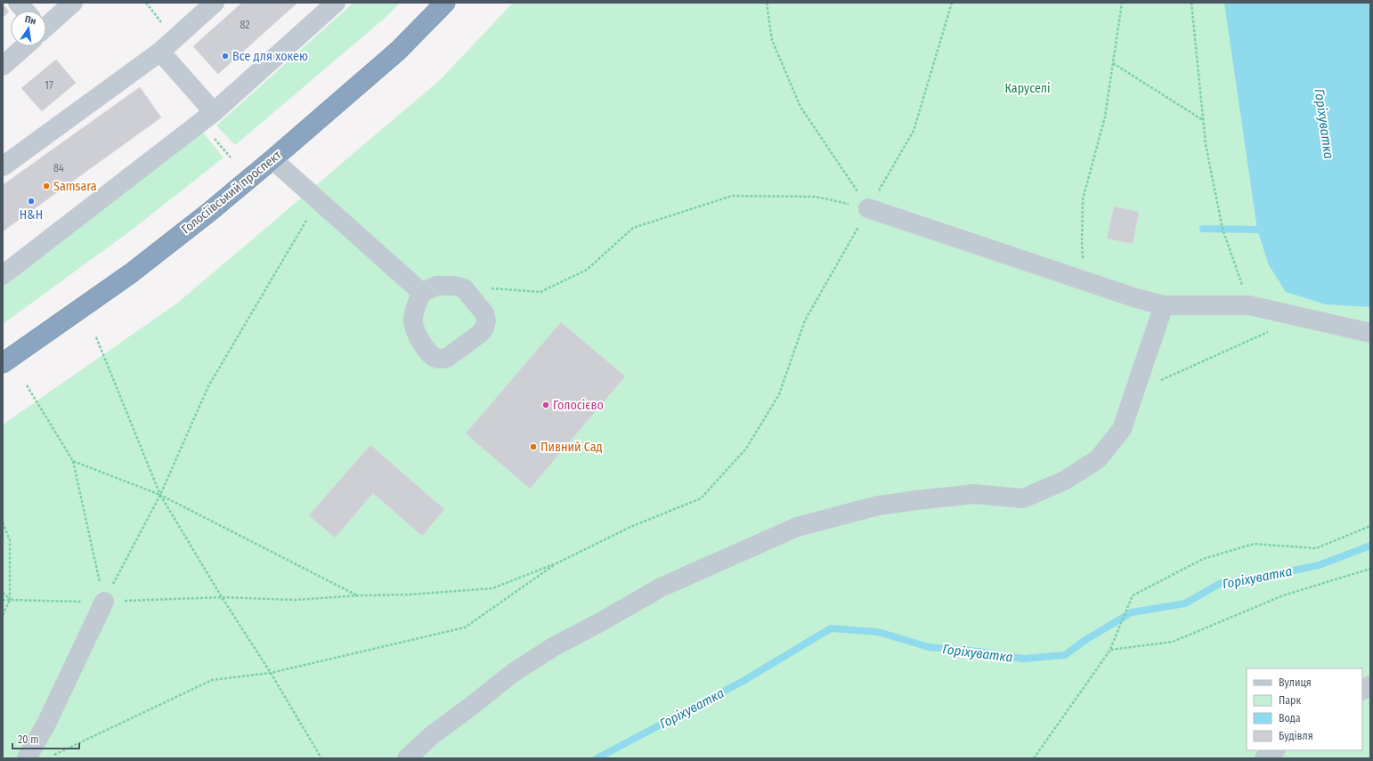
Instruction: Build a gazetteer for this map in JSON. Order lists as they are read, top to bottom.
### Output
{
  "streets": {
    "highway": ["Голосіївський проспект"]
  },
  "water": ["Горіхуватка"],
  "parks": ["Каруселі"],
  "places": [
    "Все для хокею",
    "Samsara",
    "H&H",
    "Голосієво",
    "Пивний Сад"
  ],
  "house_numbers": ["82", "17", "84"],
  "legend": [
    "Вулиця",
    "Парк",
    "Вода",
    "Будівля"
  ],
  "scale_bar": "20 m",
  "north": "top"
}
